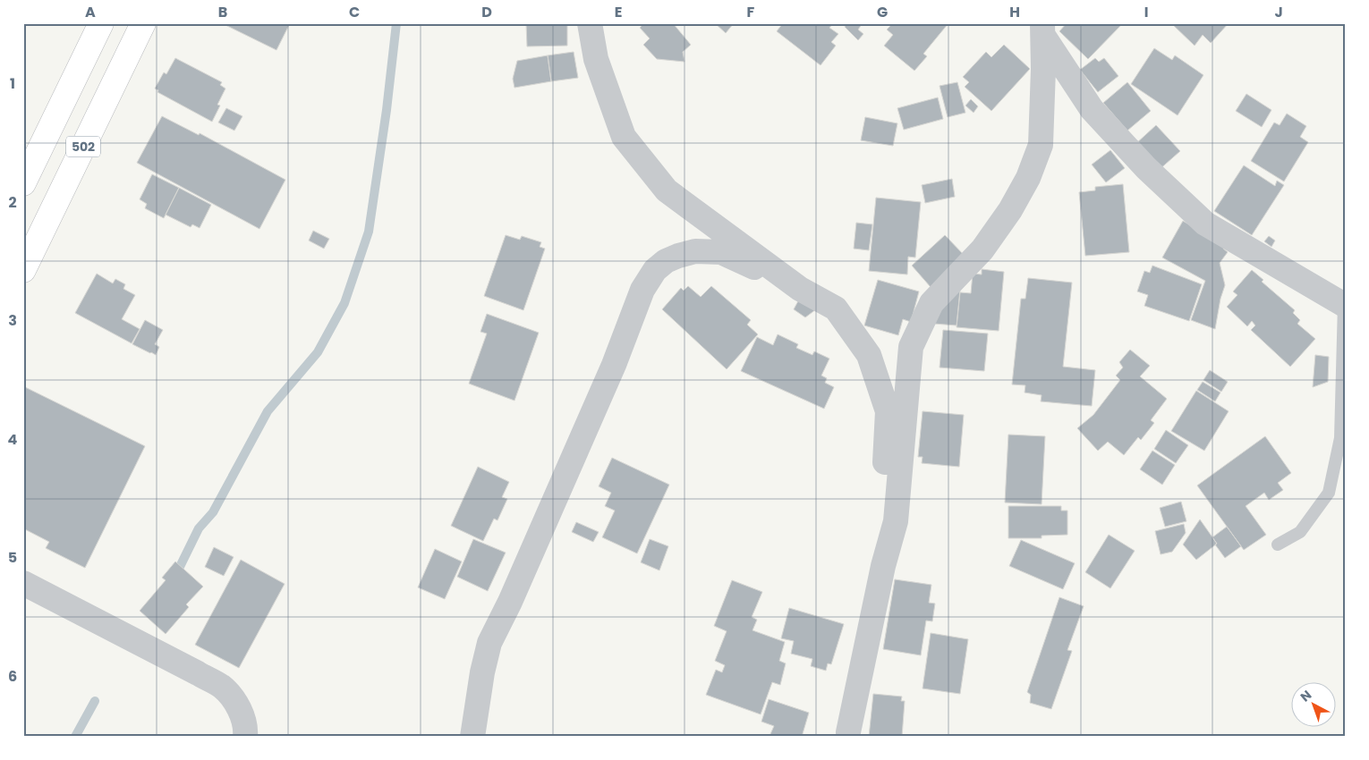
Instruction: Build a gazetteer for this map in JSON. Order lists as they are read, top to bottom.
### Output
{
  "streets": {
    "highway": ["502"]
  },
  "north": "top left",
  "grid": {
    "columns": [
      "A",
      "B",
      "C",
      "D",
      "E",
      "F",
      "G",
      "H",
      "I",
      "J"
    ],
    "rows": [
      "1",
      "2",
      "3",
      "4",
      "5",
      "6"
    ]
  }
}
